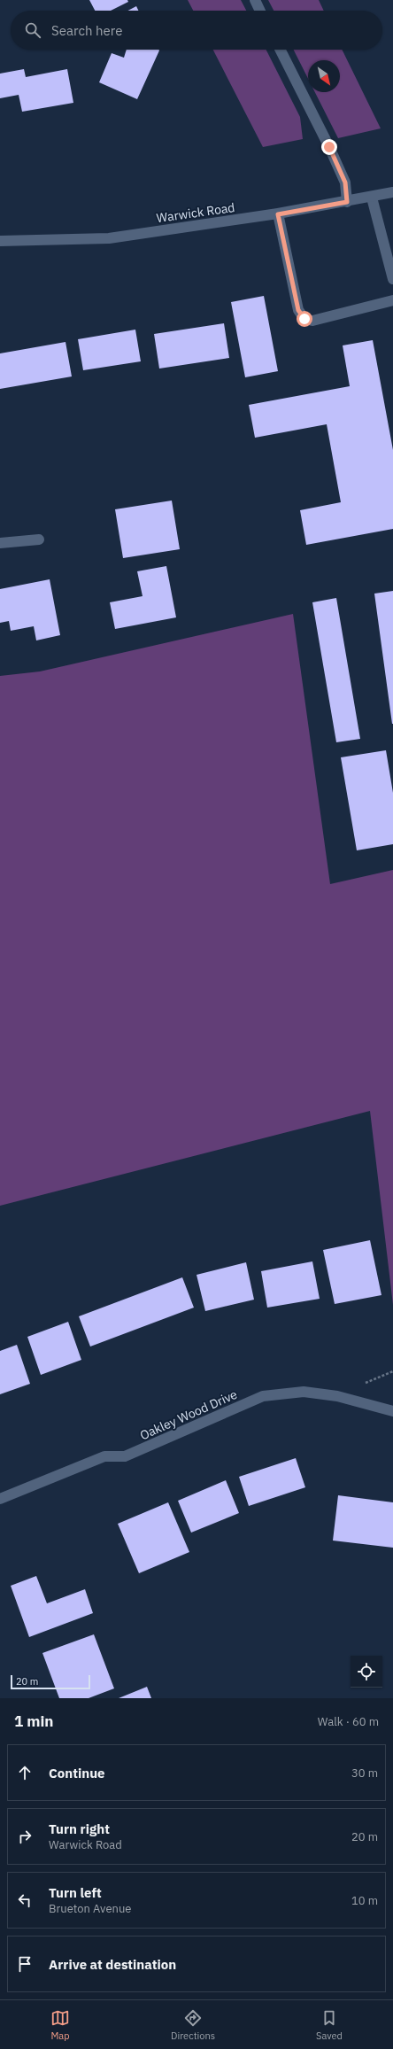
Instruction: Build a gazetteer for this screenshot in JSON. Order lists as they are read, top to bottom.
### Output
{
  "streets": {
    "street": ["Warwick Road", "Oakley Wood Drive"]
  },
  "scale_bar": "20 m",
  "north": "bottom right",
  "page": {
    "search": "Search here",
    "scale": "20 m",
    "heading": ["1 min", "Walk · 60 m"],
    "list": [
      ["Continue", "30 m"],
      ["Turn right", "Warwick Road", "20 m"],
      ["Turn left", "Brueton Avenue", "10 m"],
      "Arrive at destination"
    ],
    "nav": ["Map", "Directions", "Saved"]
  }
}
